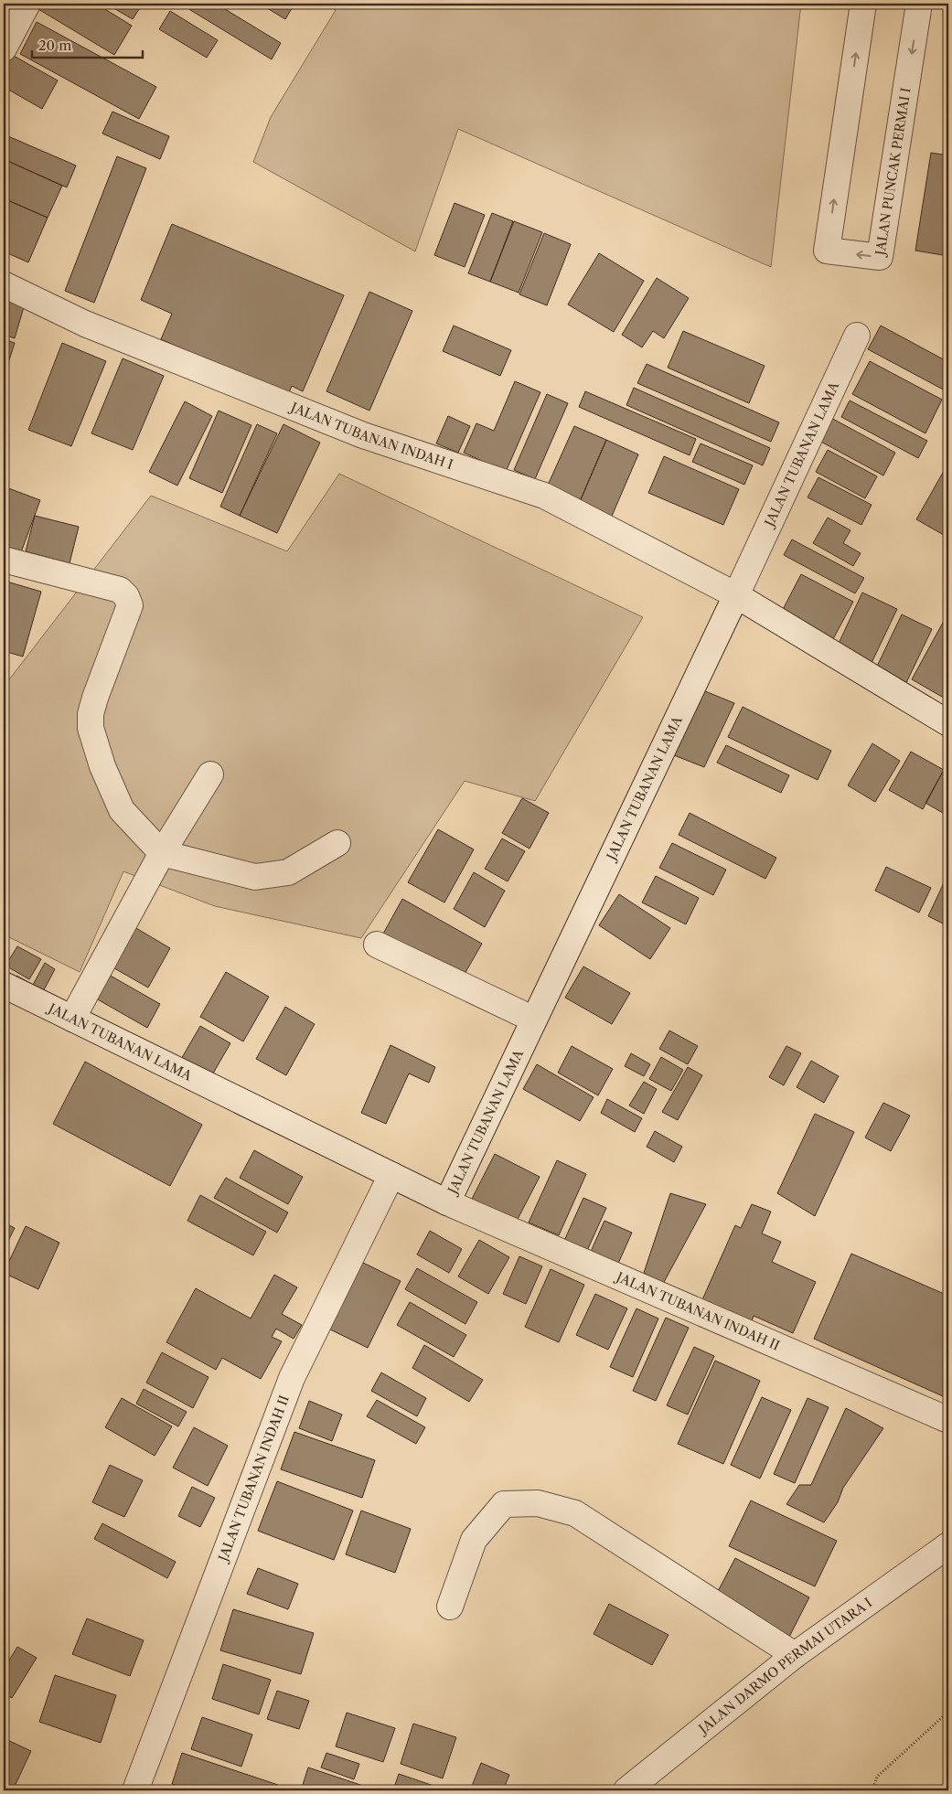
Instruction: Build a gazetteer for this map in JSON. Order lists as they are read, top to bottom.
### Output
{
  "streets": {
    "street": [
      "JALAN PUNCAK PERMAI I",
      "JALAN TUBANAN INDAH I",
      "JALAN TUBANAN LAMA",
      "JALAN TUBANAN INDAH II",
      "JALAN DARMO PERMAI UTARA I"
    ]
  },
  "crossings": [
    ["JALAN TUBANAN INDAH I", "JALAN TUBANAN LAMA"],
    ["JALAN TUBANAN LAMA", "JALAN TUBANAN INDAH II"]
  ],
  "scale_bar": "20 m"
}
